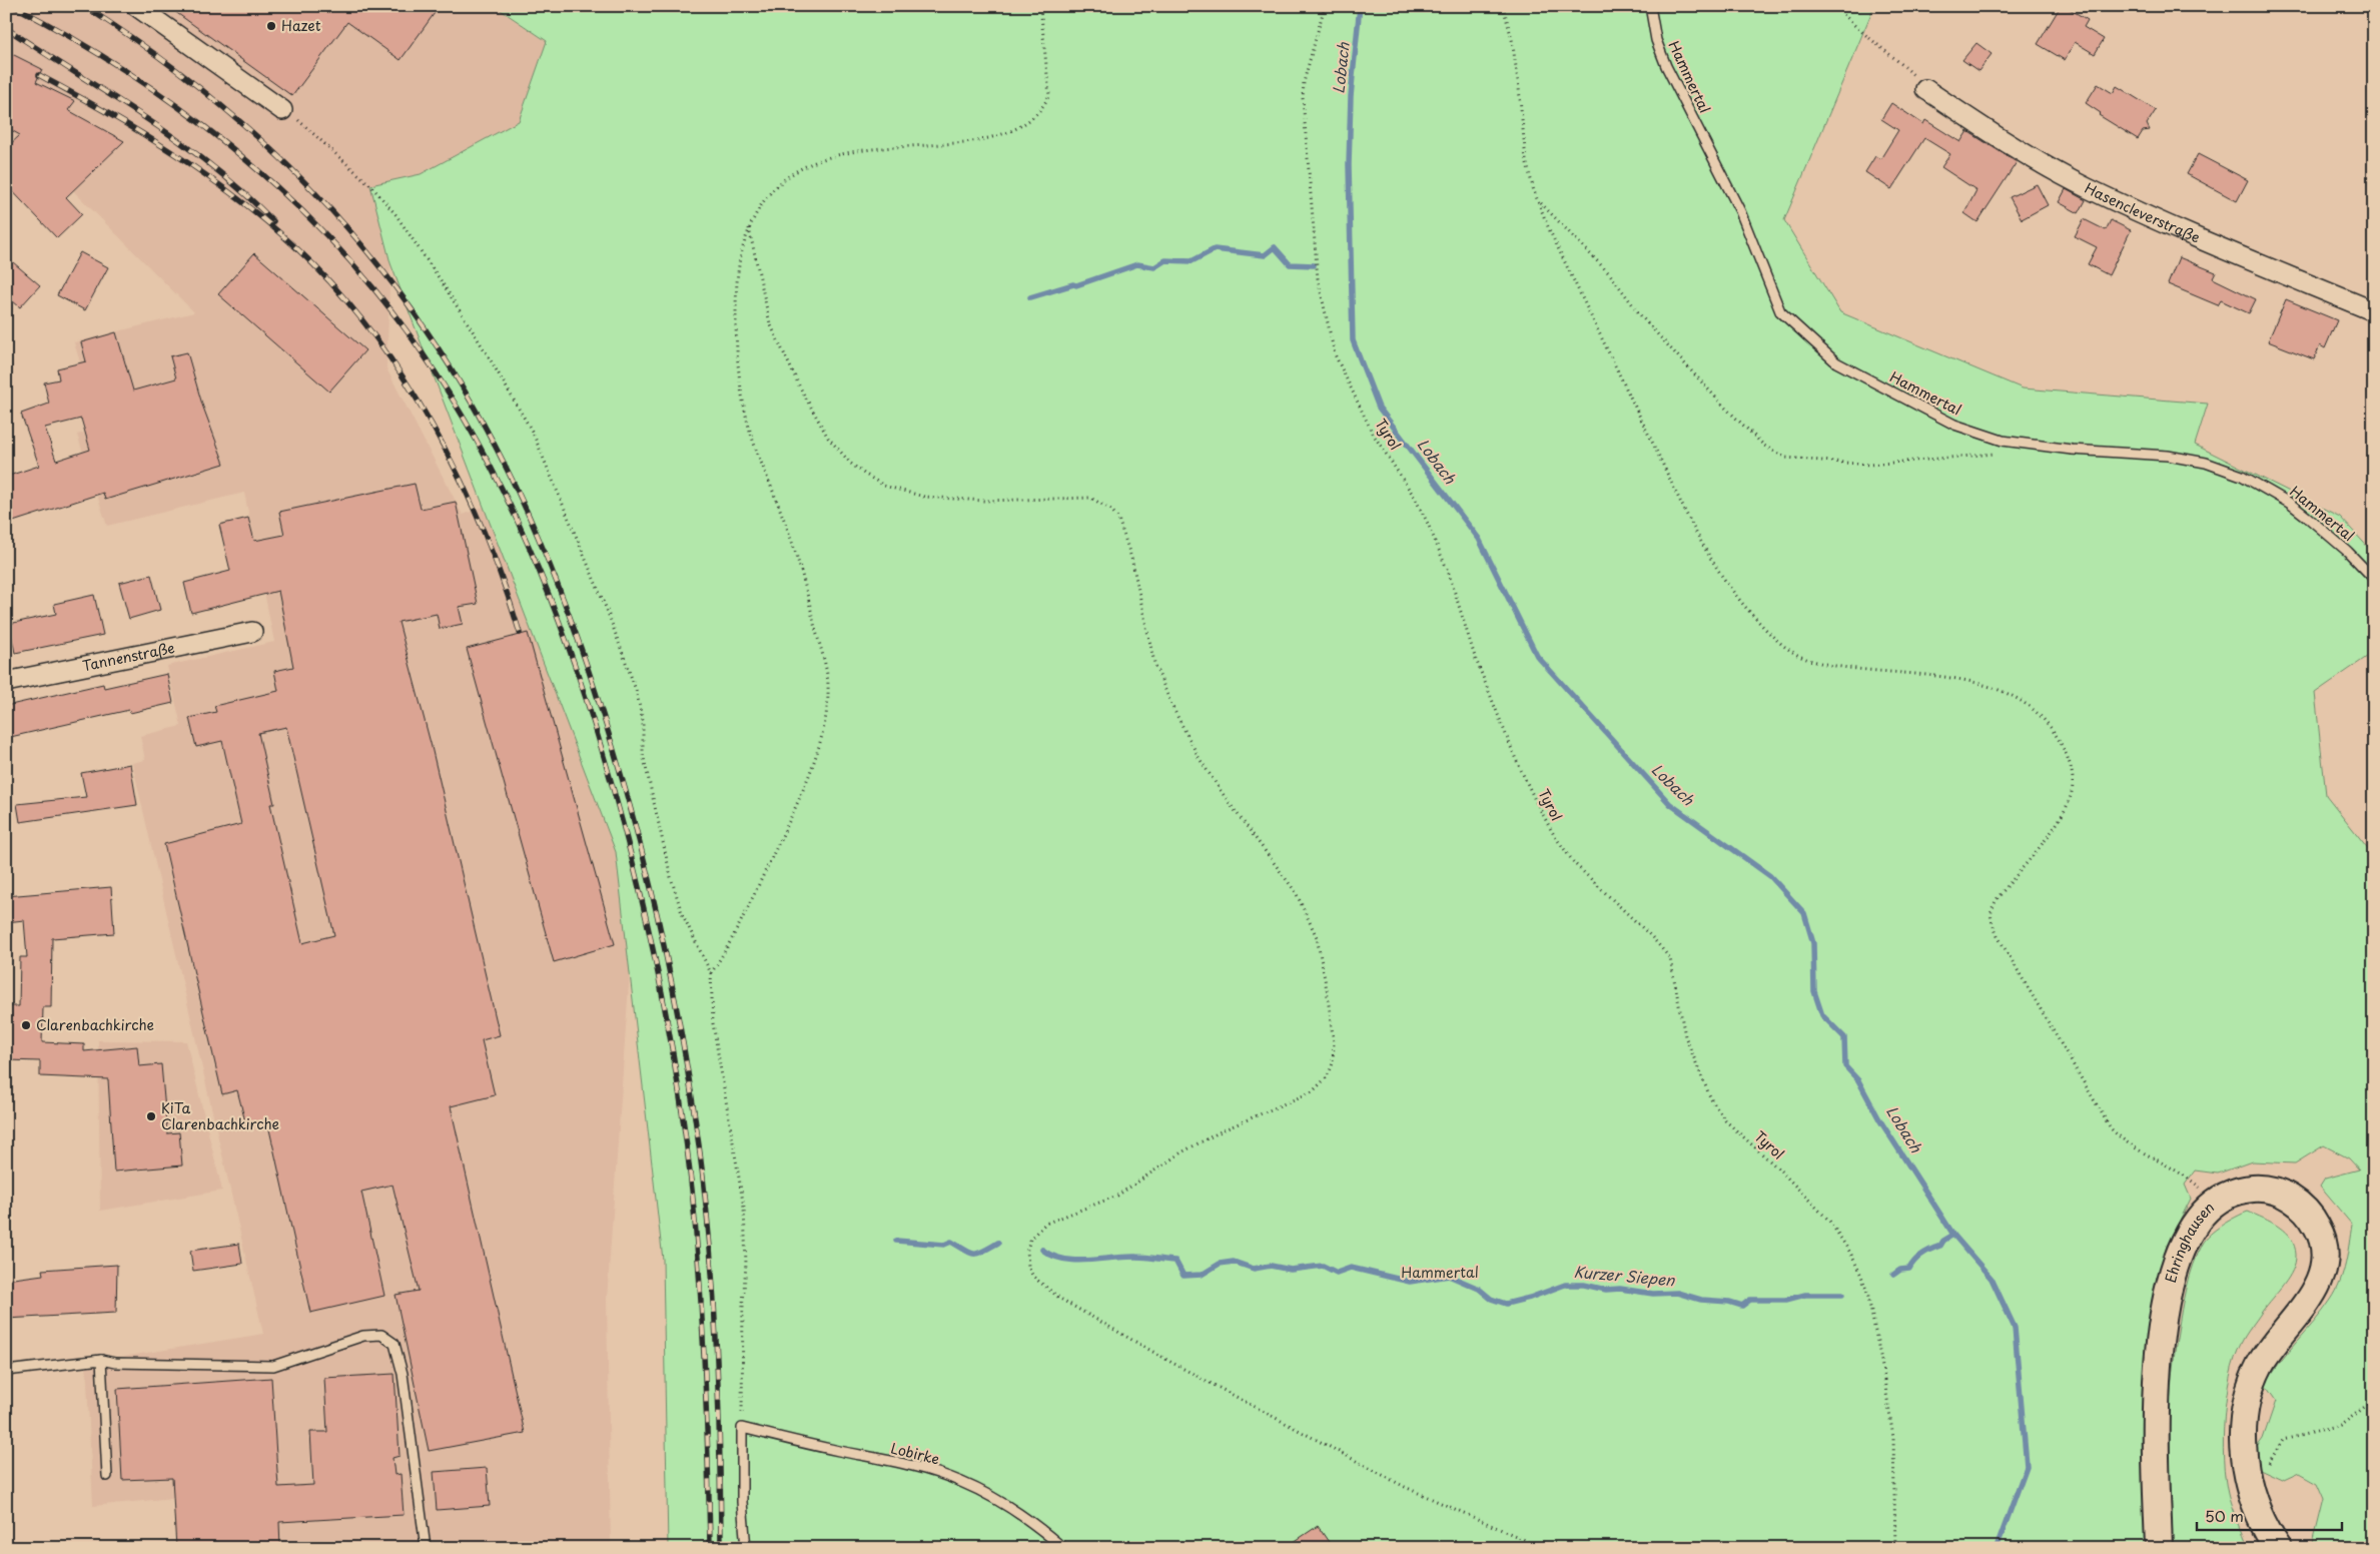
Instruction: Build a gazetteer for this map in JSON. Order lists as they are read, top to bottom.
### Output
{
  "streets": {
    "main road": ["Ehringhausen"],
    "street": ["Hasencleverstraße", "Tannenstraße"],
    "lane": ["Hammertal", "Lobirke"],
    "path": ["Tyrol"]
  },
  "water": ["Lobach", "Kurzer Siepen"],
  "parks": ["Hammertal"],
  "places": ["Hazet", "Clarenbachkirche", "KiTa Clarenbachkirche"],
  "scale_bar": "50 m"
}
